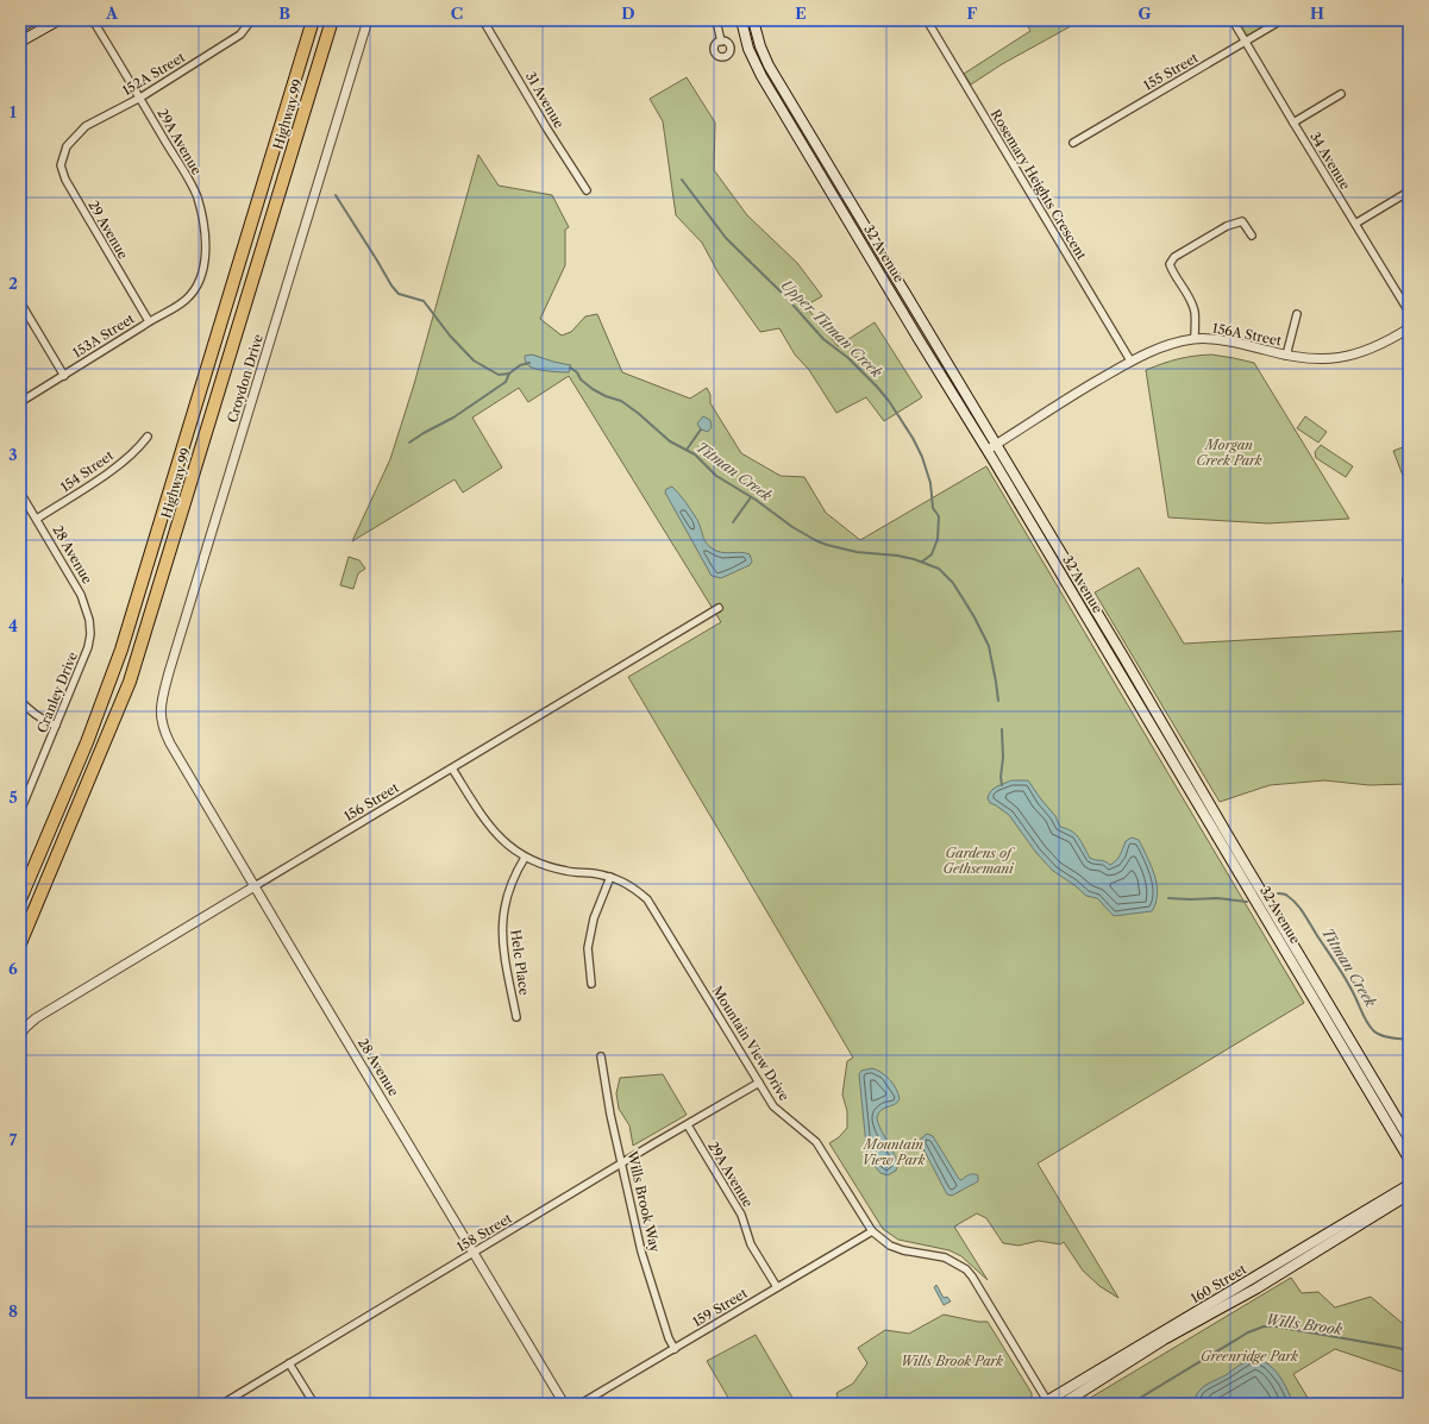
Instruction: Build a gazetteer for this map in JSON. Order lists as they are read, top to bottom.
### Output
{
  "streets": {
    "highway": ["Highway 99"],
    "main road": ["32 Avenue", "160 Street"],
    "street": [
      "155 Street",
      "152A Street",
      "31 Avenue",
      "29A Avenue",
      "34 Avenue",
      "Rosemary Heights Crescent",
      "29 Avenue",
      "156A Street",
      "153A Street",
      "Croydon Drive",
      "154 Street",
      "28 Avenue",
      "Cranley Drive",
      "156 Street",
      "Helc Place",
      "Mountain View Drive",
      "Wills Brook Way",
      "158 Street",
      "159 Street"
    ]
  },
  "crossings": [
    ["155 Street", "34 Avenue"],
    ["152A Street", "29A Avenue"],
    ["152A Street", "29 Avenue"],
    ["29A Avenue", "153A Street"],
    ["29A Avenue", "158 Street"],
    ["29A Avenue", "159 Street"],
    ["Rosemary Heights Crescent", "156A Street"],
    ["29 Avenue", "153A Street"],
    ["32 Avenue", "156A Street"],
    ["Croydon Drive", "28 Avenue"],
    ["154 Street", "28 Avenue"],
    ["28 Avenue", "Cranley Drive"],
    ["28 Avenue", "156 Street"],
    ["28 Avenue", "158 Street"],
    ["156 Street", "Mountain View Drive"],
    ["Helc Place", "Mountain View Drive"],
    ["Mountain View Drive", "158 Street"],
    ["Mountain View Drive", "160 Street"],
    ["Mountain View Drive", "159 Street"],
    ["Wills Brook Way", "158 Street"],
    ["Wills Brook Way", "159 Street"]
  ],
  "water": ["Upper Titman Creek", "Titman Creek", "Wills Brook"],
  "parks": [
    "Morgan Creek Park",
    "Gardens of Gethsemani",
    "Mountain View Park",
    "Greenridge Park",
    "Wills Brook Park"
  ],
  "grid": {
    "columns": [
      "A",
      "B",
      "C",
      "D",
      "E",
      "F",
      "G",
      "H"
    ],
    "rows": [
      "1",
      "2",
      "3",
      "4",
      "5",
      "6",
      "7",
      "8"
    ]
  }
}
